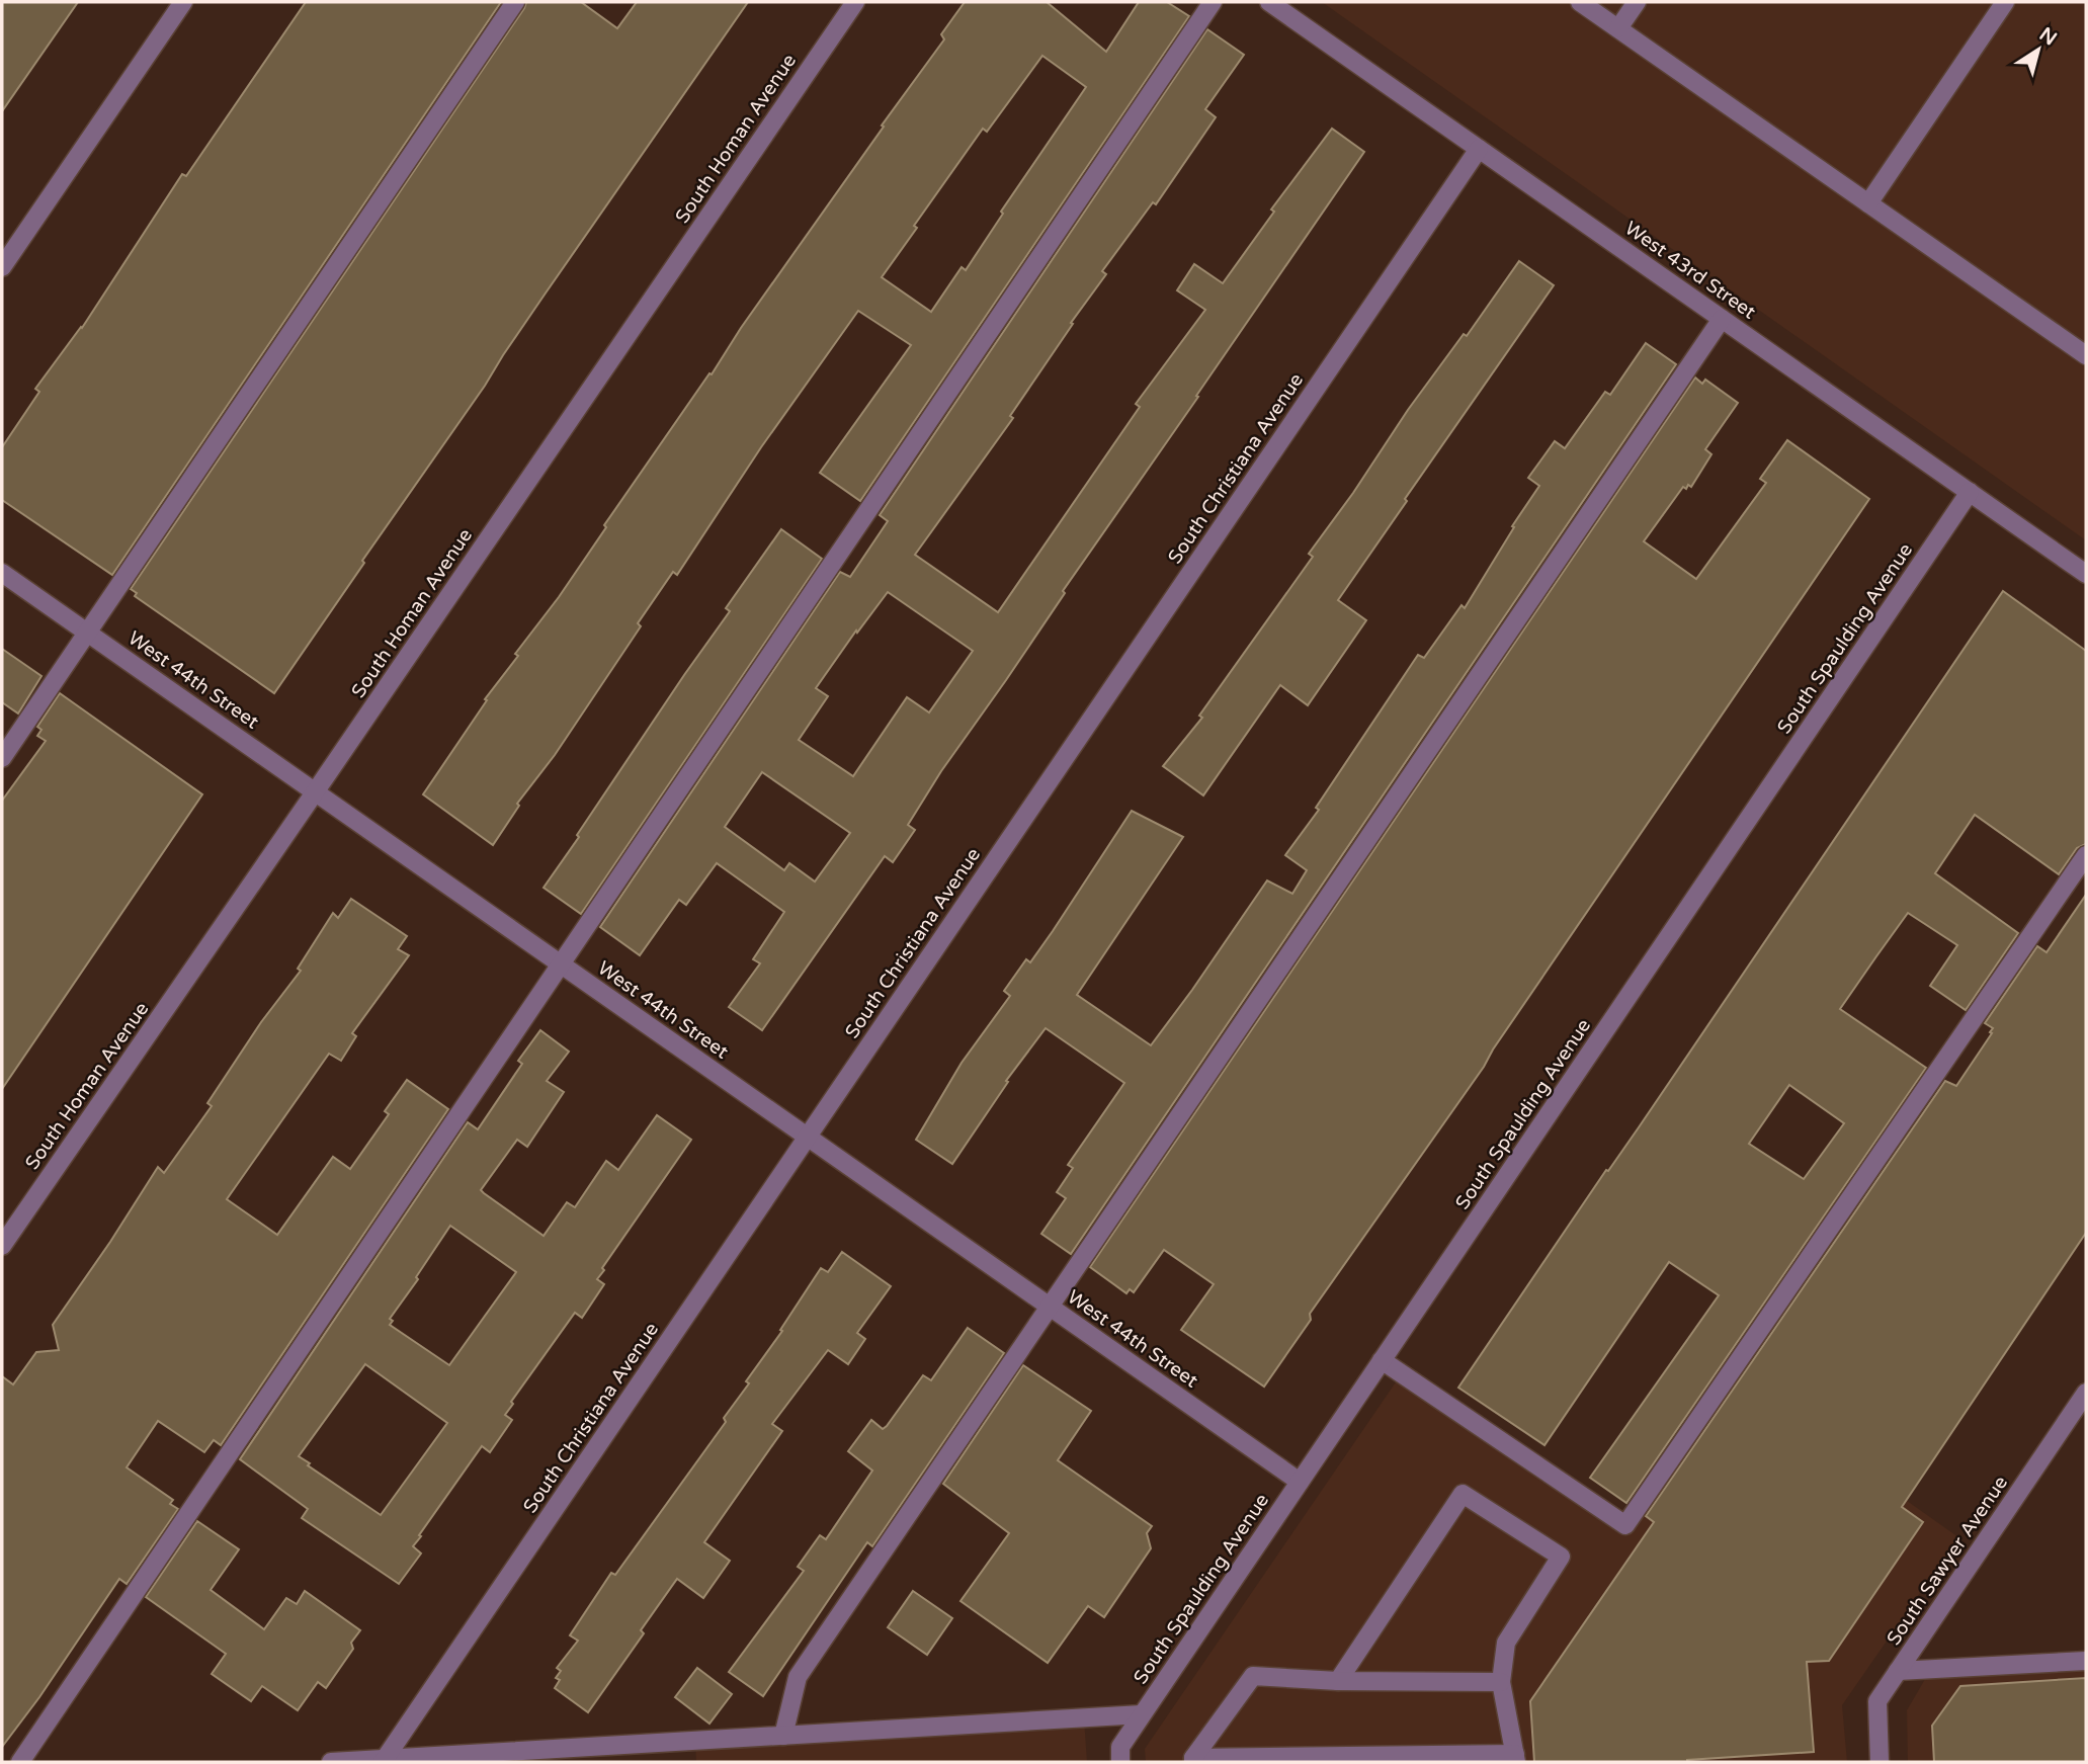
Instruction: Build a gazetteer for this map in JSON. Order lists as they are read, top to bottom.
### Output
{
  "streets": {
    "street": [
      "South Homan Avenue",
      "West 43rd Street",
      "South Christiana Avenue",
      "South Spaulding Avenue",
      "West 44th Street",
      "South Sawyer Avenue"
    ]
  },
  "crossings": [
    ["South Homan Avenue", "West 44th Street"],
    ["West 43rd Street", "South Christiana Avenue"],
    ["West 43rd Street", "South Spaulding Avenue"],
    ["South Christiana Avenue", "West 44th Street"],
    ["South Spaulding Avenue", "West 44th Street"]
  ],
  "north": "top right"
}
